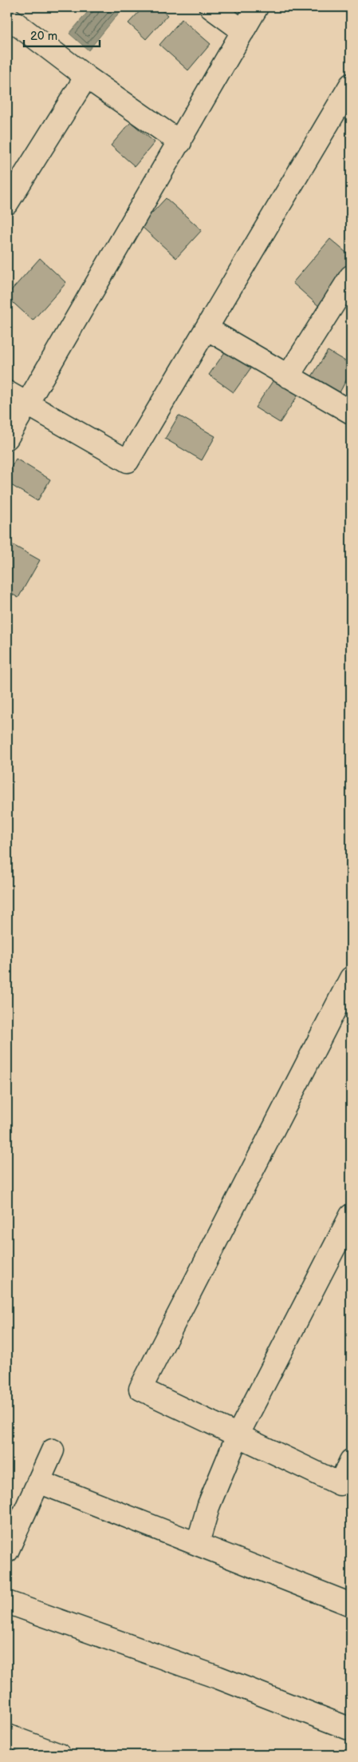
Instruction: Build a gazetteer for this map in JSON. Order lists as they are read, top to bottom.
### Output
{
  "scale_bar": "20 m"
}
